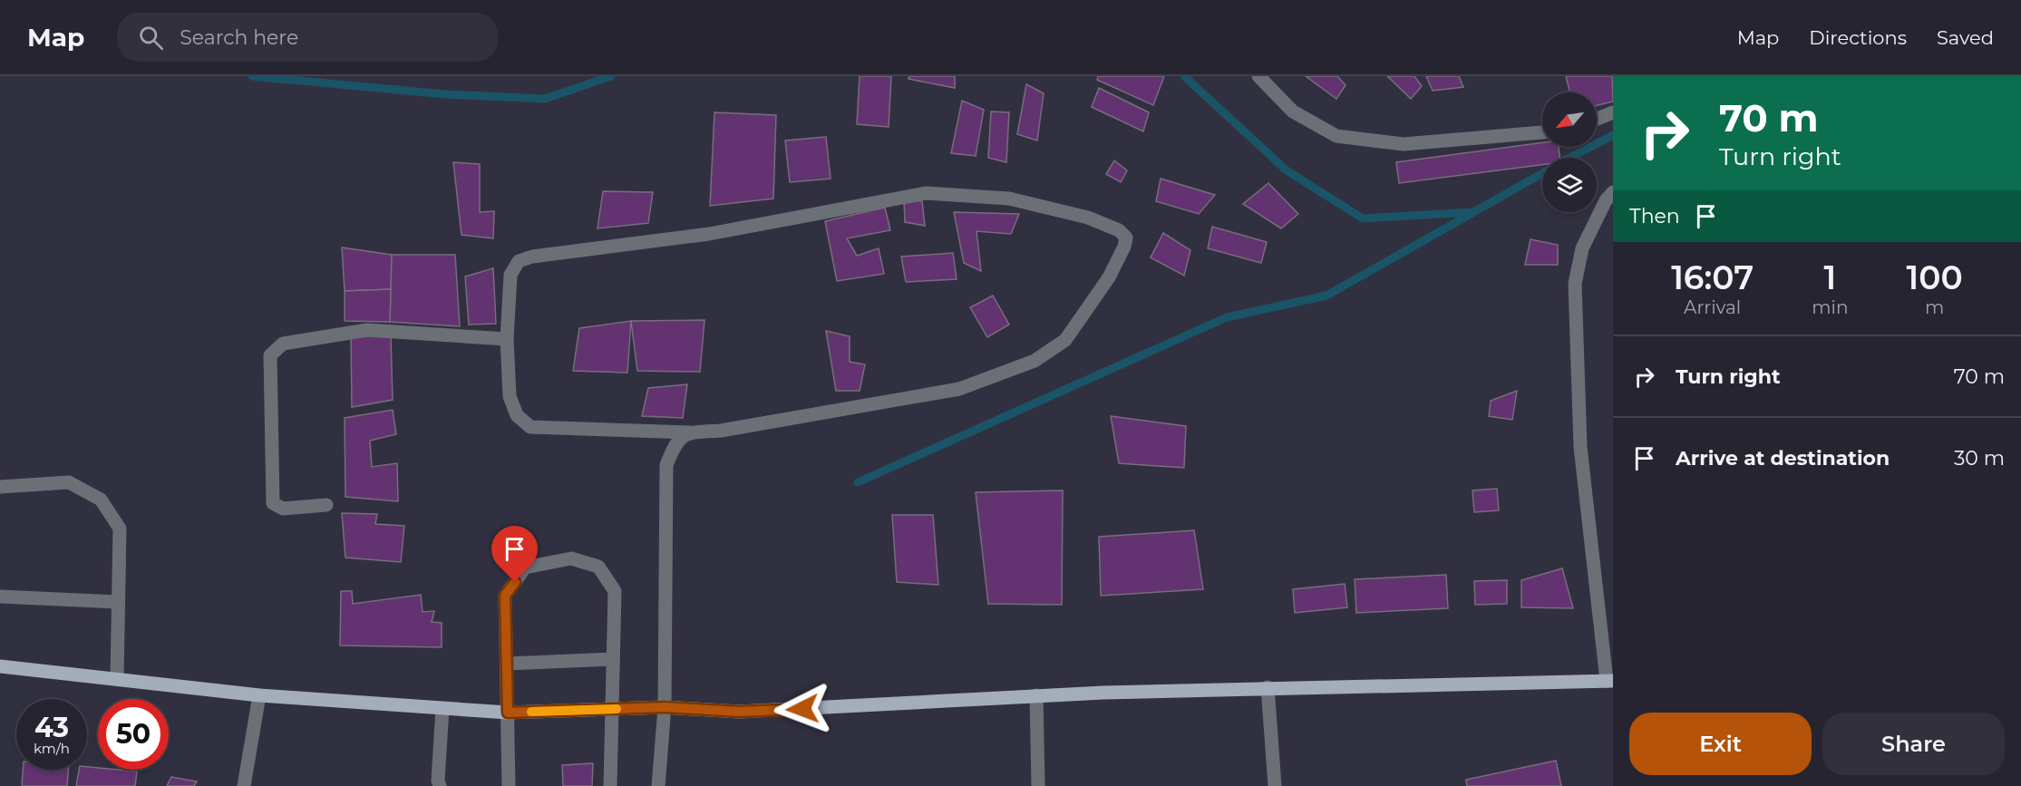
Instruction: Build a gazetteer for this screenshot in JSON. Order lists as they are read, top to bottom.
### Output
{
  "north": "bottom left",
  "page": {
    "header": "Map",
    "search": "Search here",
    "nav": ["Map", "Directions", "Saved"],
    "turn": ["70 m", "Turn right"],
    "then": "Then",
    "eta": [
      "16:07",
      "Arrival",
      "1",
      "min",
      "100",
      "m"
    ],
    "list": [
      {
        "name": "Turn right",
        "value": "70 m"
      },
      {
        "name": "Arrive at destination",
        "value": "30 m"
      }
    ],
    "speed": "43 km/h",
    "limit": "50",
    "buttons": ["Exit", "Share"]
  }
}
